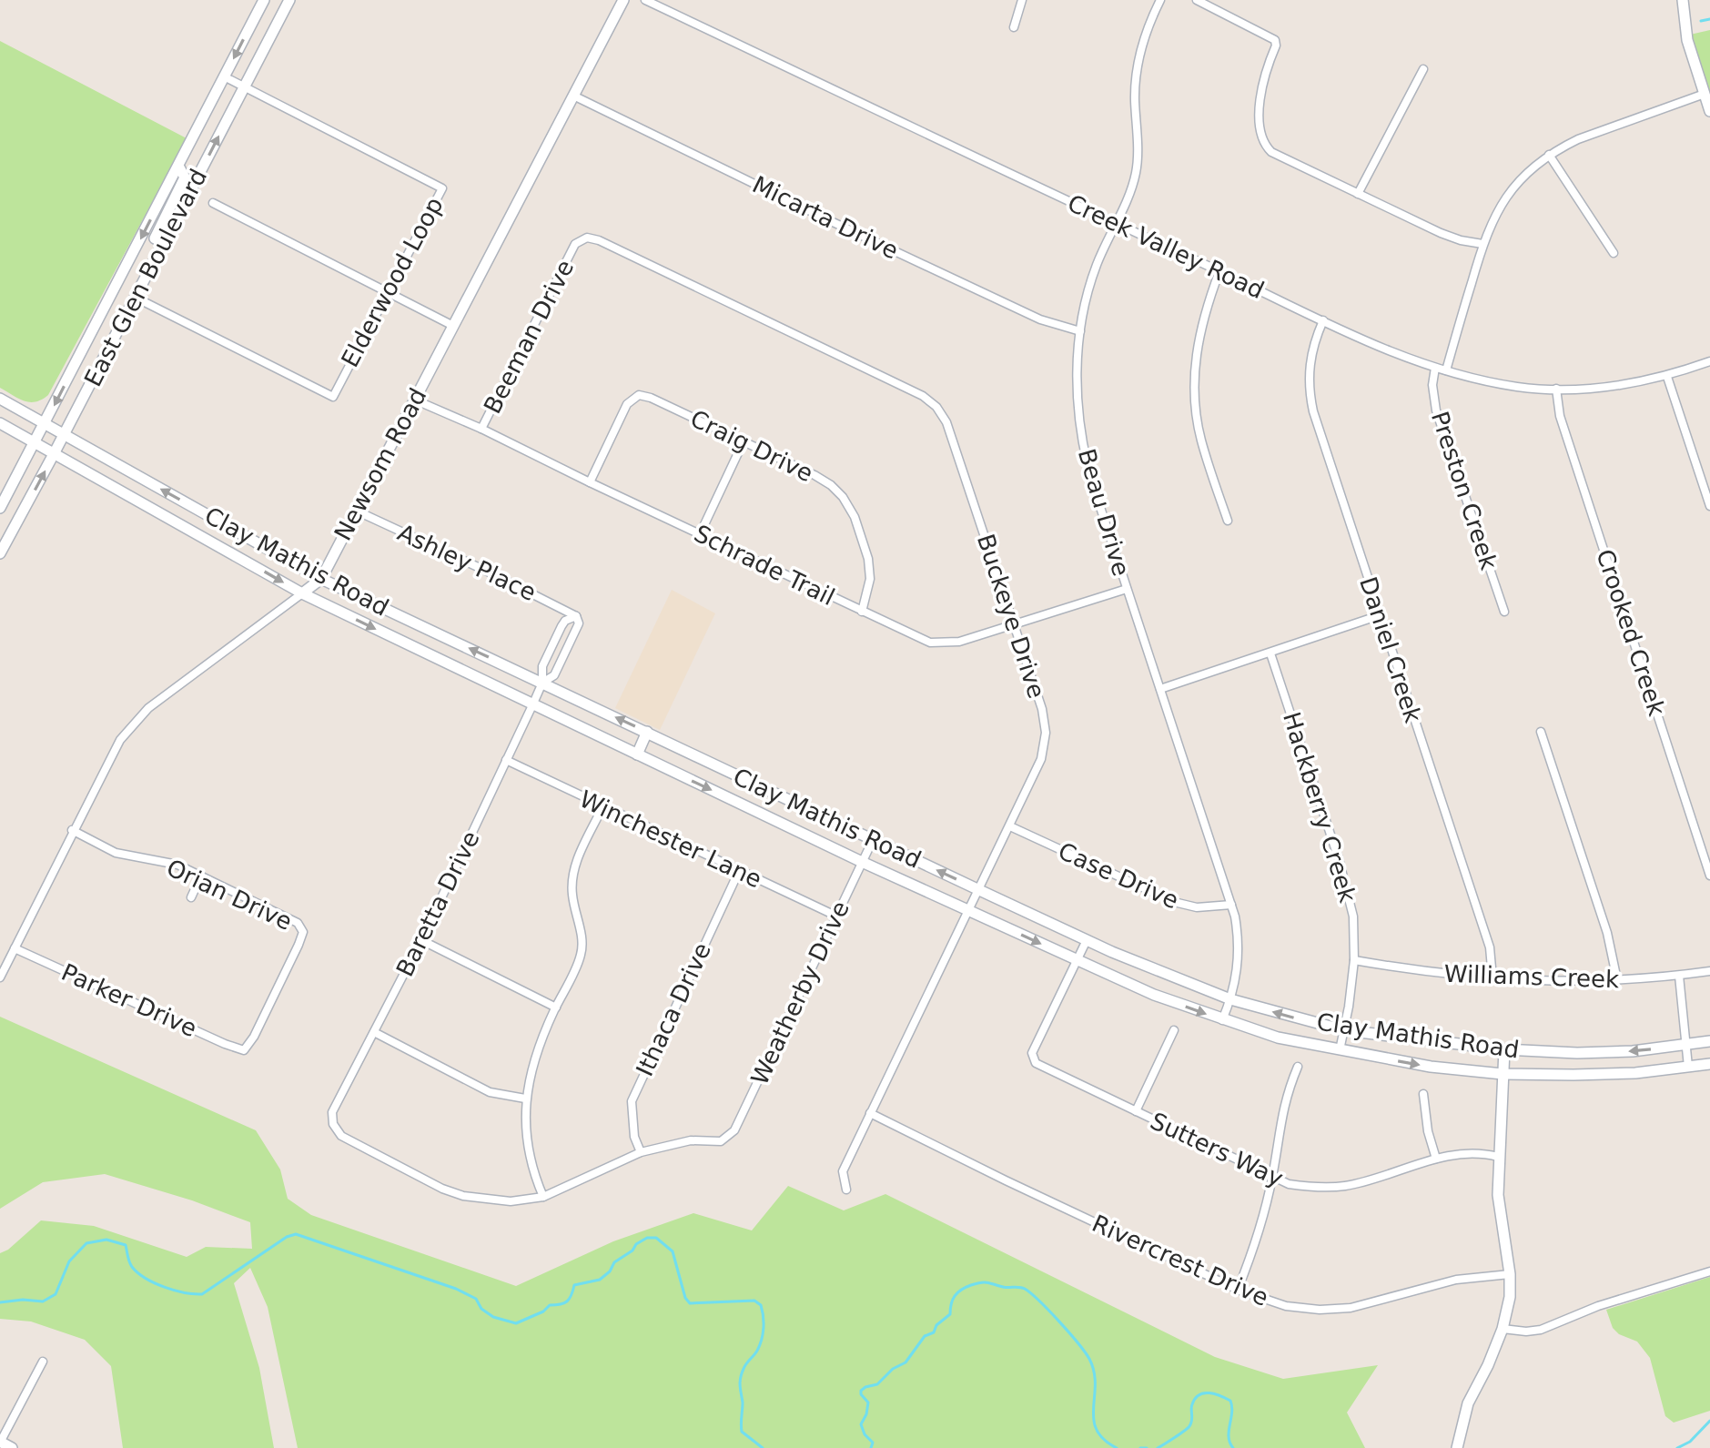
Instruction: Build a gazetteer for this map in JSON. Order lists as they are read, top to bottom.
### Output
{
  "streets": {
    "main road": ["East Glen Boulevard", "Newsom Road", "Clay Mathis Road"],
    "street": [
      "Micarta Drive",
      "Creek Valley Road",
      "Elderwood Loop",
      "Beeman Drive",
      "Craig Drive",
      "Preston Creek",
      "Beau Drive",
      "Ashley Place",
      "Schrade Trail",
      "Buckeye Drive",
      "Crooked Creek",
      "Daniel Creek",
      "Hackberry Creek",
      "Winchester Lane",
      "Case Drive",
      "Orian Drive",
      "Baretta Drive",
      "Williams Creek",
      "Weatherby Drive",
      "Parker Drive",
      "Ithaca Drive",
      "Sutters Way",
      "Rivercrest Drive"
    ]
  },
  "crossings": [
    ["Micarta Drive", "Newsom Road"],
    ["Micarta Drive", "Beau Drive"],
    ["Creek Valley Road", "Preston Creek"],
    ["Creek Valley Road", "Beau Drive"],
    ["Creek Valley Road", "Crooked Creek"],
    ["Creek Valley Road", "Daniel Creek"],
    ["East Glen Boulevard", "Elderwood Loop"],
    ["East Glen Boulevard", "Clay Mathis Road"],
    ["Beeman Drive", "Schrade Trail"],
    ["Beeman Drive", "Buckeye Drive"],
    ["Craig Drive", "Schrade Trail"],
    ["Newsom Road", "Clay Mathis Road"],
    ["Newsom Road", "Ashley Place"],
    ["Newsom Road", "Schrade Trail"],
    ["Newsom Road", "Orian Drive"],
    ["Newsom Road", "Parker Drive"],
    ["Beau Drive", "Clay Mathis Road"],
    ["Beau Drive", "Schrade Trail"],
    ["Beau Drive", "Case Drive"],
    ["Clay Mathis Road", "Buckeye Drive"],
    ["Clay Mathis Road", "Hackberry Creek"],
    ["Clay Mathis Road", "Baretta Drive"],
    ["Clay Mathis Road", "Weatherby Drive"],
    ["Clay Mathis Road", "Sutters Way"],
    ["Ashley Place", "Baretta Drive"],
    ["Schrade Trail", "Buckeye Drive"],
    ["Buckeye Drive", "Case Drive"],
    ["Buckeye Drive", "Rivercrest Drive"],
    ["Daniel Creek", "Williams Creek"],
    ["Hackberry Creek", "Williams Creek"],
    ["Winchester Lane", "Baretta Drive"],
    ["Winchester Lane", "Weatherby Drive"],
    ["Winchester Lane", "Ithaca Drive"],
    ["Orian Drive", "Parker Drive"],
    ["Weatherby Drive", "Ithaca Drive"]
  ]
}
